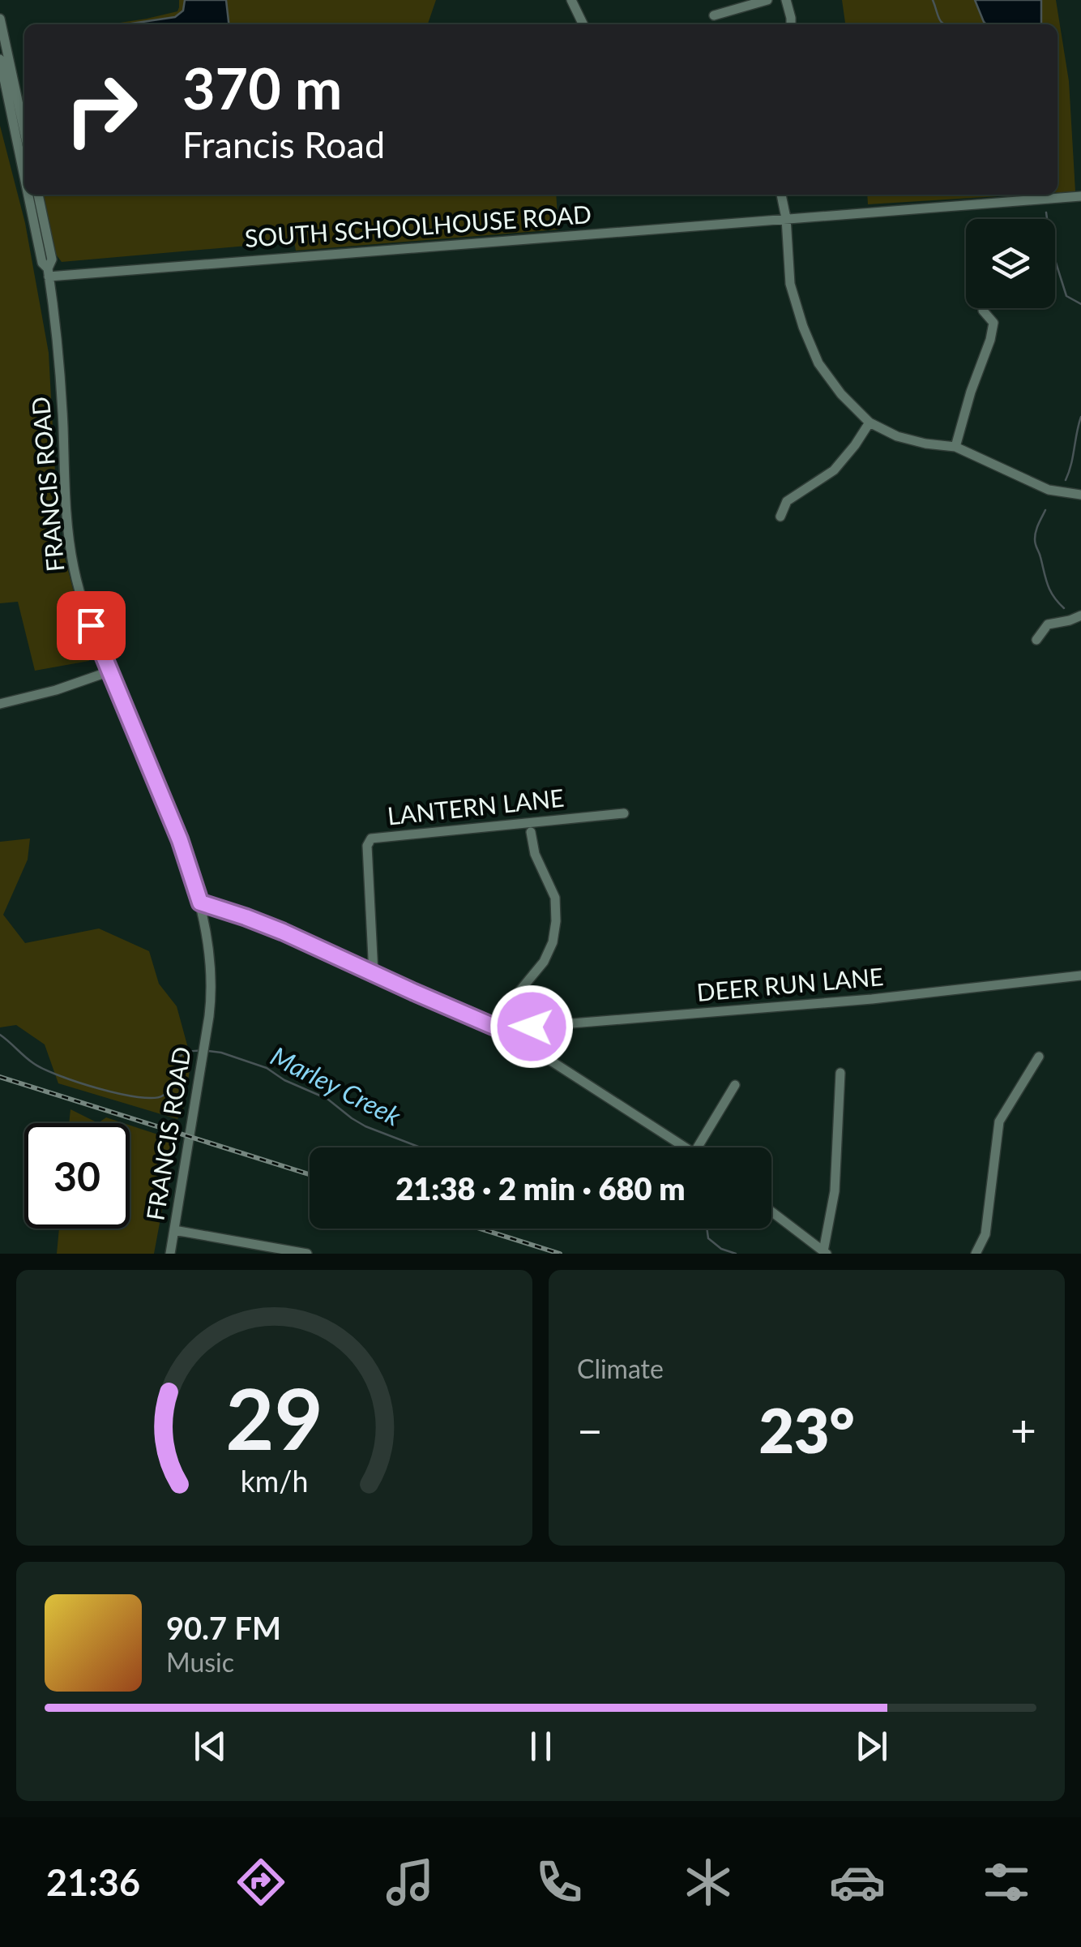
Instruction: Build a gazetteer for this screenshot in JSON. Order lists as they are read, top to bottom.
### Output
{
  "streets": {
    "street": [
      "SOUTH SCHOOLHOUSE ROAD",
      "FRANCIS ROAD",
      "LANTERN LANE",
      "DEER RUN LANE"
    ]
  },
  "crossings": [
    ["SOUTH SCHOOLHOUSE ROAD", "FRANCIS ROAD"]
  ],
  "water": ["Marley Creek"],
  "page": {
    "turn": ["370 m", "Francis Road"],
    "limit": "30",
    "trip": "21:38 · 2 min · 680 m",
    "tile": "Climate",
    "heat": ["−", "23°", "+"],
    "song": ["90.7 FM", "Music"],
    "tabs": "21:36",
    "gauge": ["29", "km/h"]
  }
}
